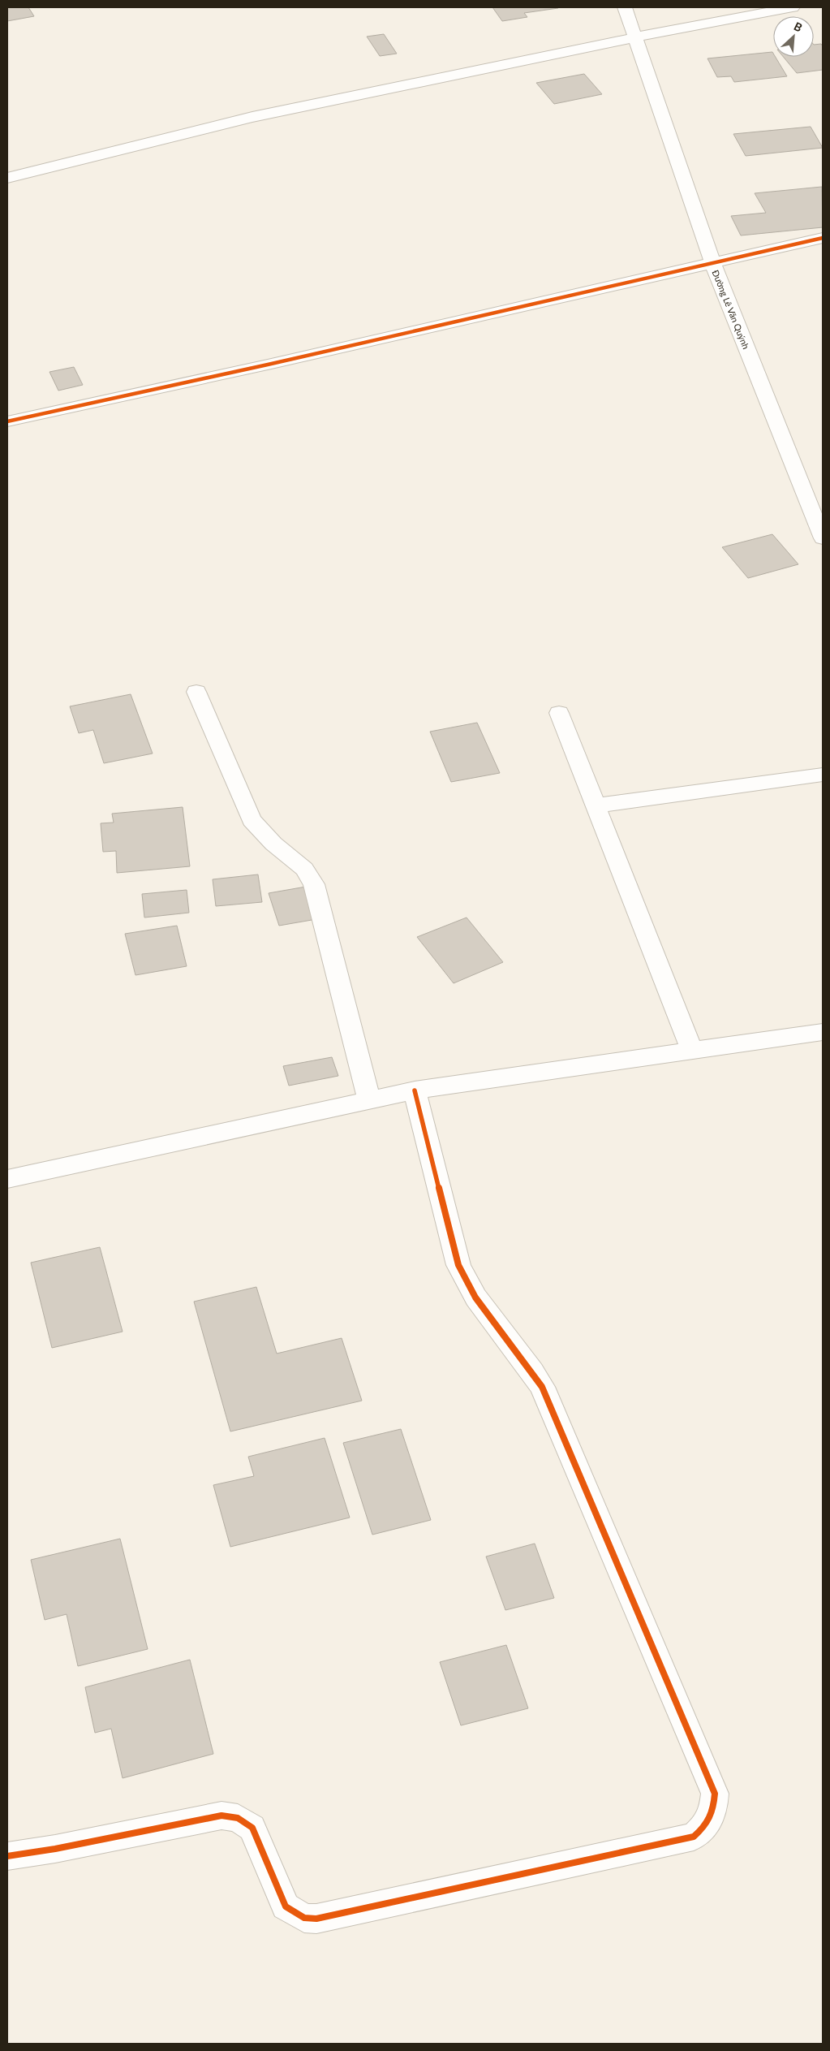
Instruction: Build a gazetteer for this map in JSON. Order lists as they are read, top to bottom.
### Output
{
  "streets": {
    "street": ["Đường Lê Văn Quýnh"]
  },
  "north": "top right"
}
